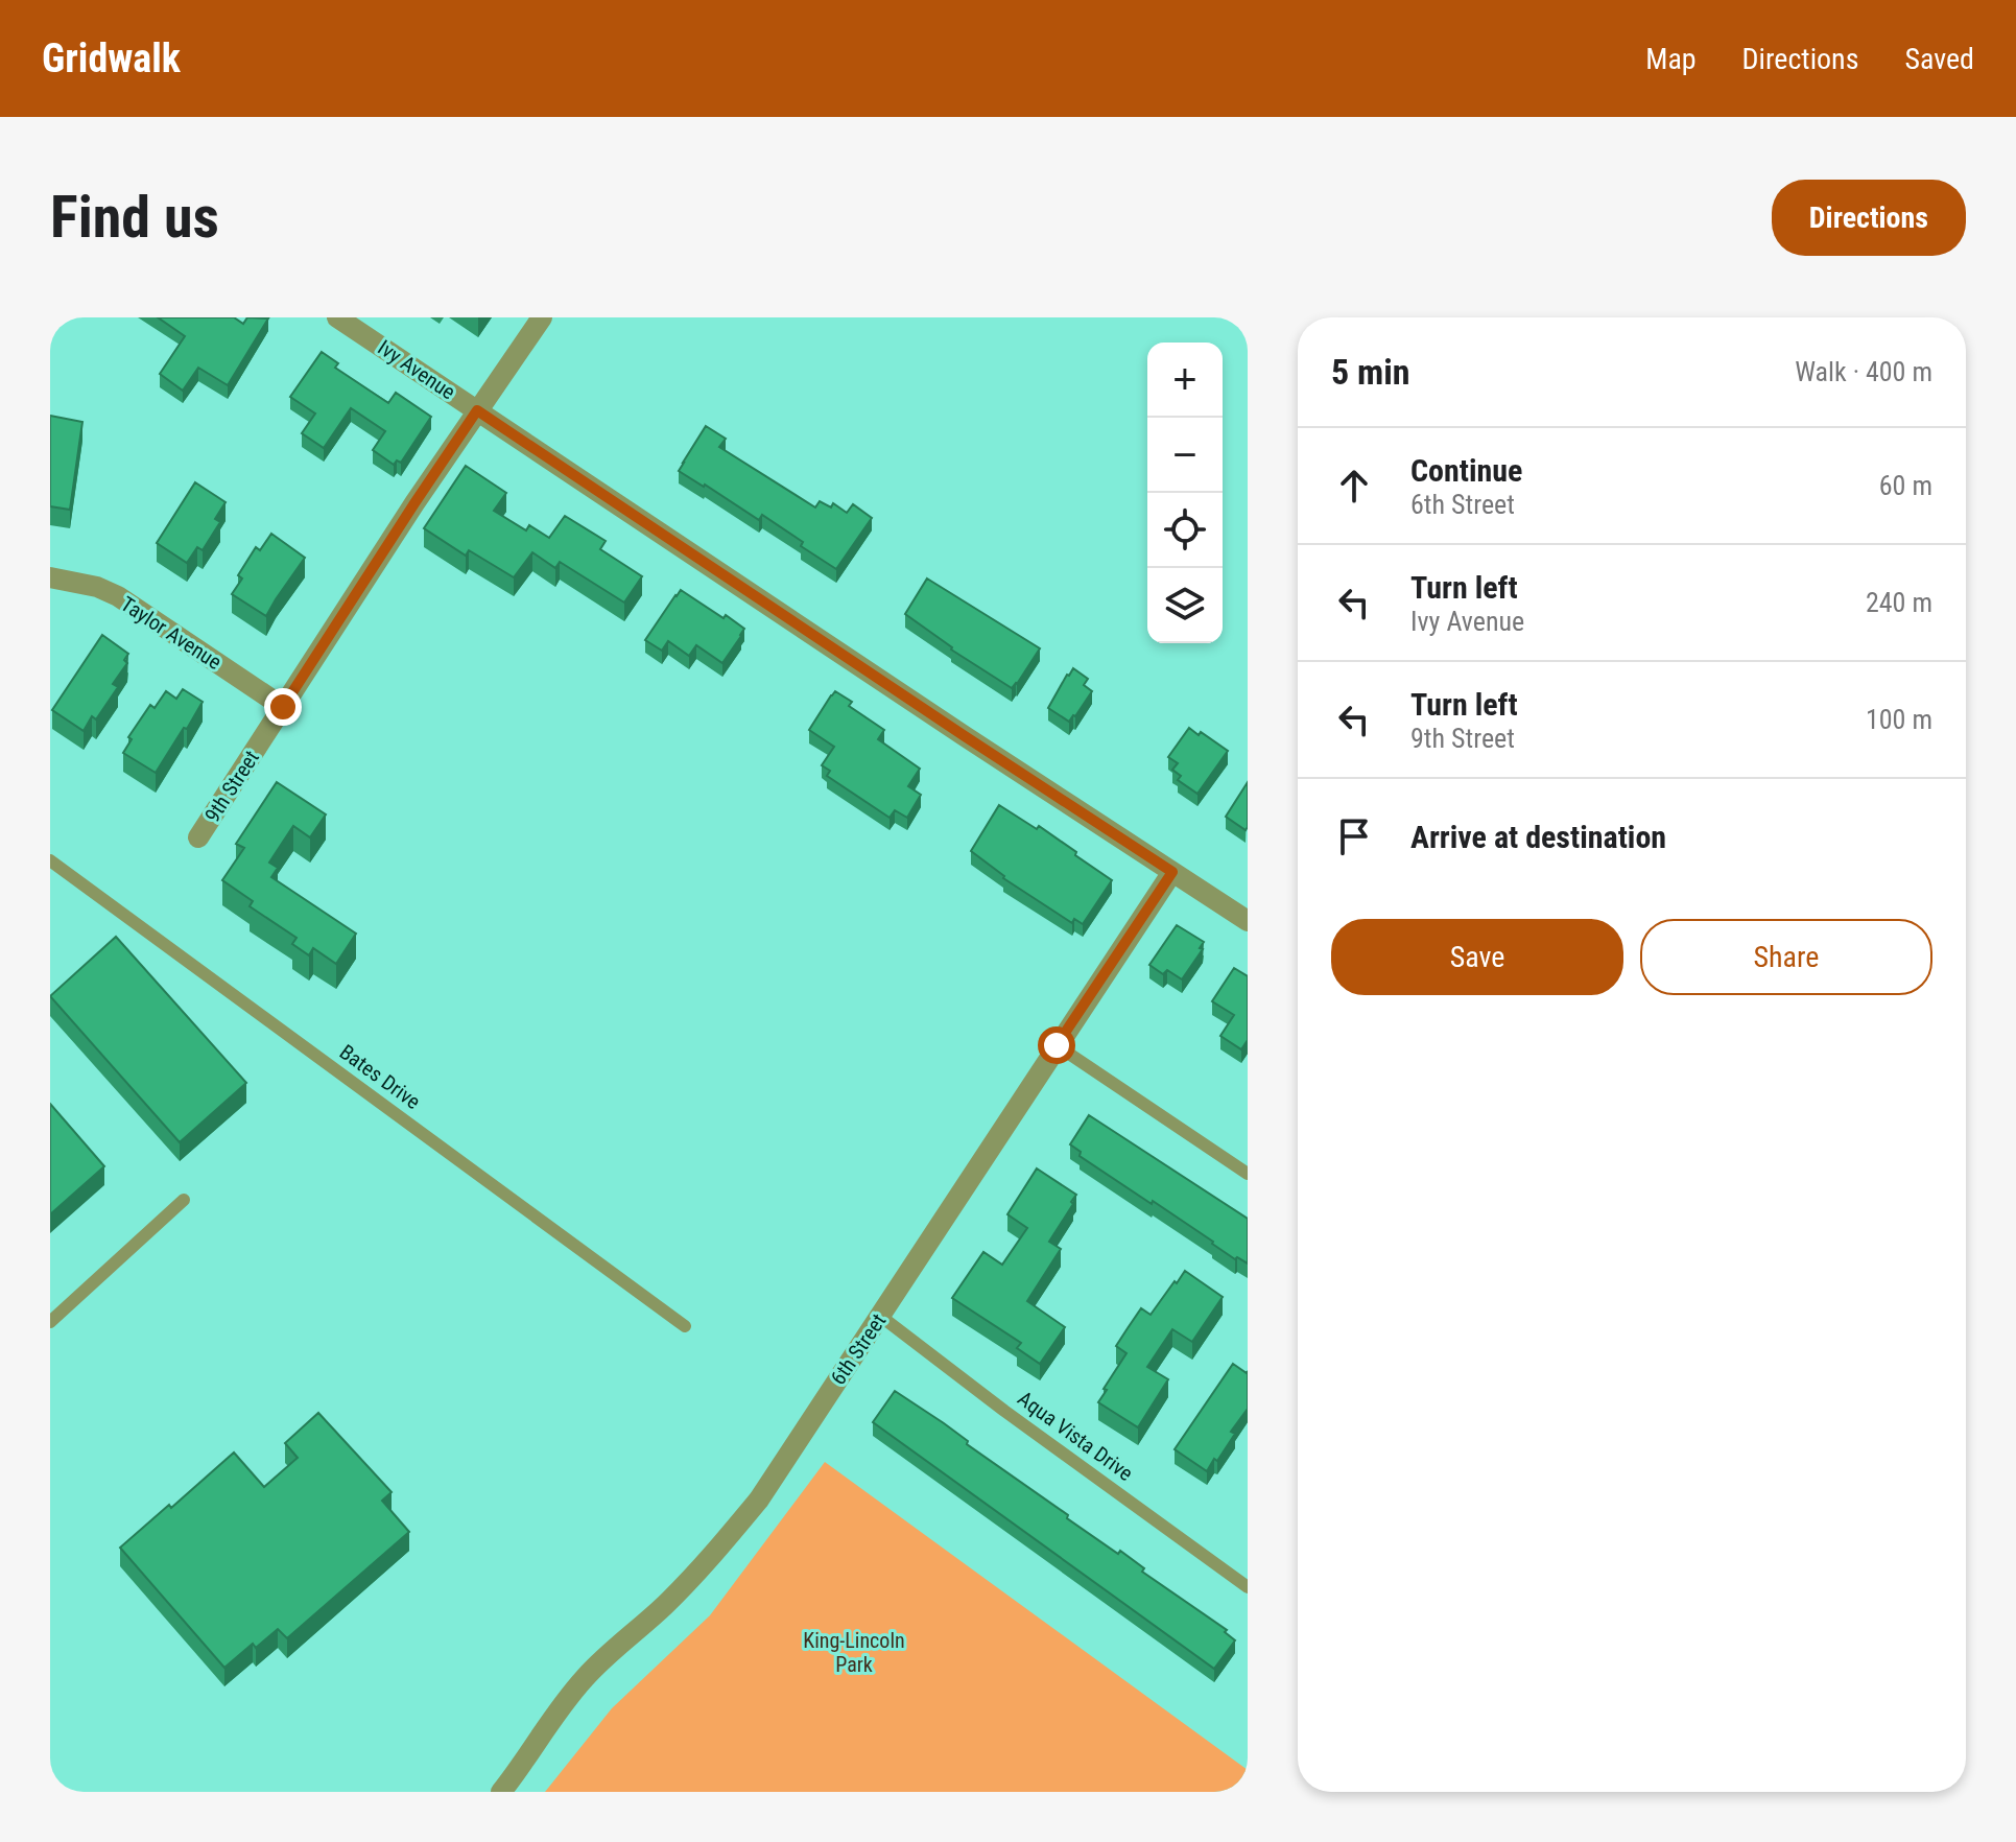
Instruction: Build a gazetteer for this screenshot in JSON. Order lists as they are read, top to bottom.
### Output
{
  "streets": {
    "street": [
      "Ivy Avenue",
      "Taylor Avenue",
      "9th Street",
      "6th Street"
    ],
    "lane": ["Bates Drive", "Aqua Vista Drive"]
  },
  "crossings": [
    ["Ivy Avenue", "9th Street"],
    ["Ivy Avenue", "6th Street"],
    ["Taylor Avenue", "9th Street"],
    ["6th Street", "Aqua Vista Drive"]
  ],
  "parks": ["King-Lincoln Park"],
  "page": {
    "header": "Gridwalk",
    "nav": ["Map", "Directions", "Saved"],
    "buttons": [
      "Directions",
      ["Save", "Share"]
    ],
    "title": "Find us",
    "heading": ["5 min", "Walk · 400 m"],
    "map_buttons": ["+", "−"],
    "list": [
      ["Continue", "6th Street", "60 m"],
      ["Turn left", "Ivy Avenue", "240 m"],
      ["Turn left", "9th Street", "100 m"],
      "Arrive at destination"
    ]
  }
}
